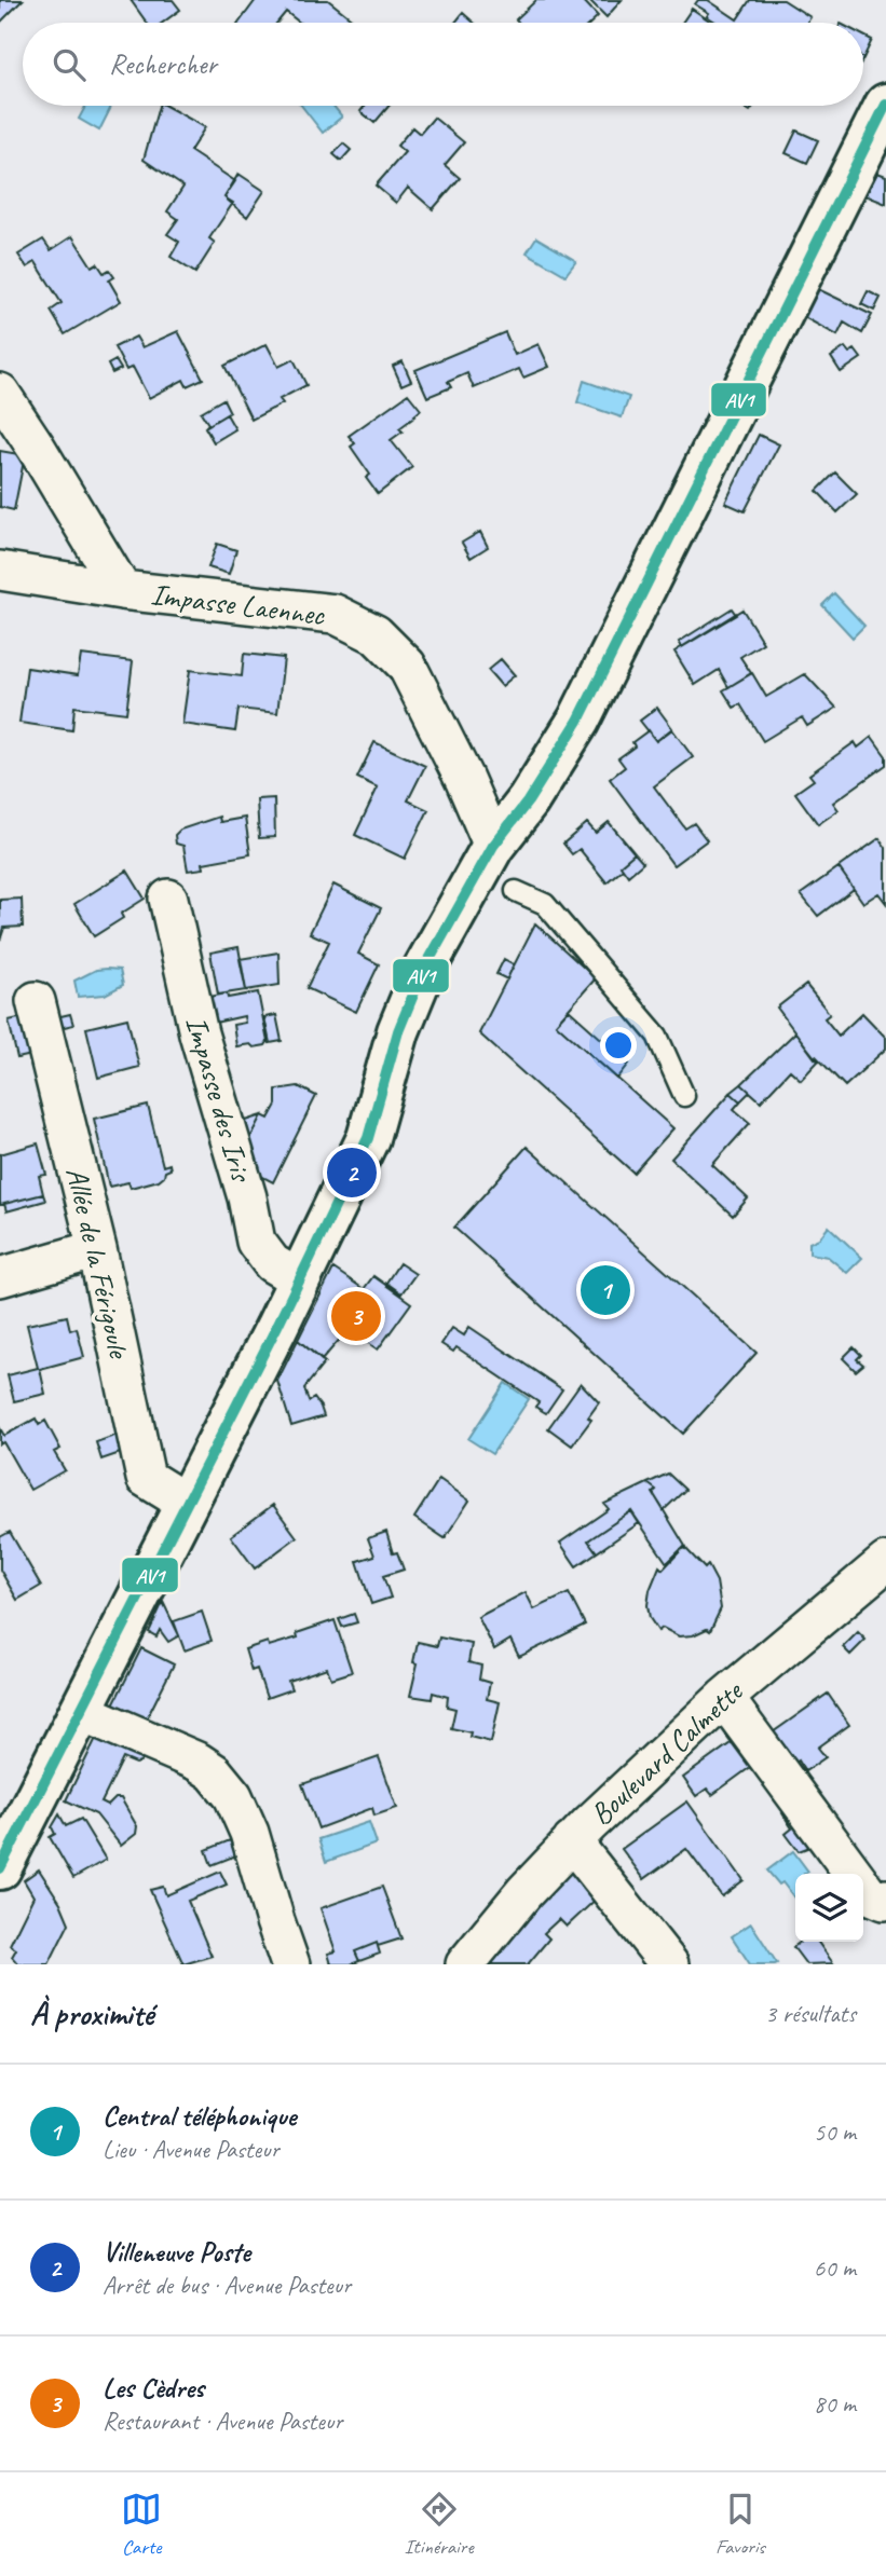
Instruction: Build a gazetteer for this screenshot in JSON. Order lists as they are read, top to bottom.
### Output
{
  "streets": {
    "street": [
      "Impasse Laennec",
      "Impasse des Iris",
      "Allée de la Férigoule",
      "Boulevard Calmette"
    ]
  },
  "lines": ["transit line AV1"],
  "page": {
    "search": "Rechercher",
    "pins": ["2", "1", "3"],
    "heading": ["À proximité", "3 résultats"],
    "list": [
      {
        "mark": "1",
        "name": "Central téléphonique",
        "note": "Lieu · Avenue Pasteur",
        "value": "50 m"
      },
      {
        "mark": "2",
        "name": "Villeneuve Poste",
        "note": "Arrêt de bus · Avenue Pasteur",
        "value": "60 m"
      },
      {
        "mark": "3",
        "name": "Les Cèdres",
        "note": "Restaurant · Avenue Pasteur",
        "value": "80 m"
      }
    ],
    "nav": ["Carte", "Itinéraire", "Favoris"]
  }
}
